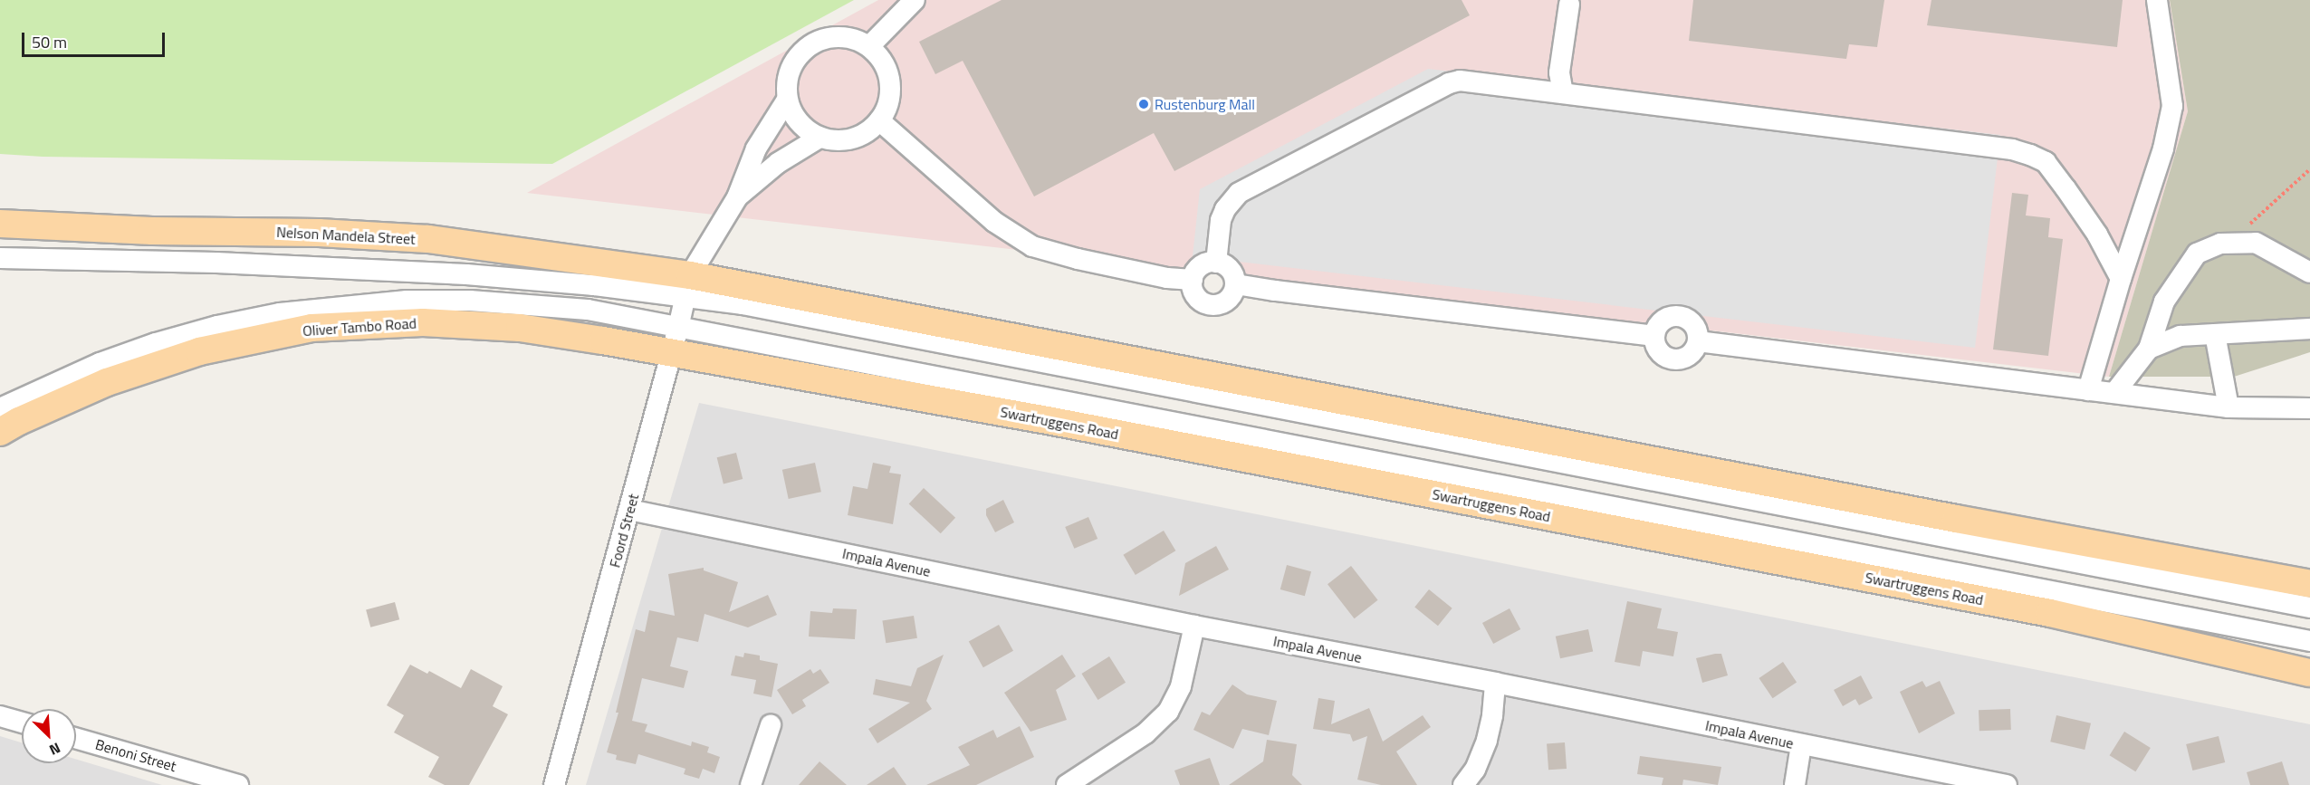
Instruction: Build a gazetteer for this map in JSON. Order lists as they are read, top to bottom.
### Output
{
  "streets": {
    "main road": ["Nelson Mandela Street", "Oliver Tambo Road", "Swartruggens Road"],
    "street": ["Foord Street", "Impala Avenue", "Benoni Street"]
  },
  "crossings": [
    ["Nelson Mandela Street", "Foord Street"],
    ["Oliver Tambo Road", "Swartruggens Road"],
    ["Oliver Tambo Road", "Foord Street"],
    ["Swartruggens Road", "Foord Street"],
    ["Foord Street", "Impala Avenue"]
  ],
  "places": ["Rustenburg Mall"],
  "scale_bar": "50 m",
  "north": "bottom right"
}
